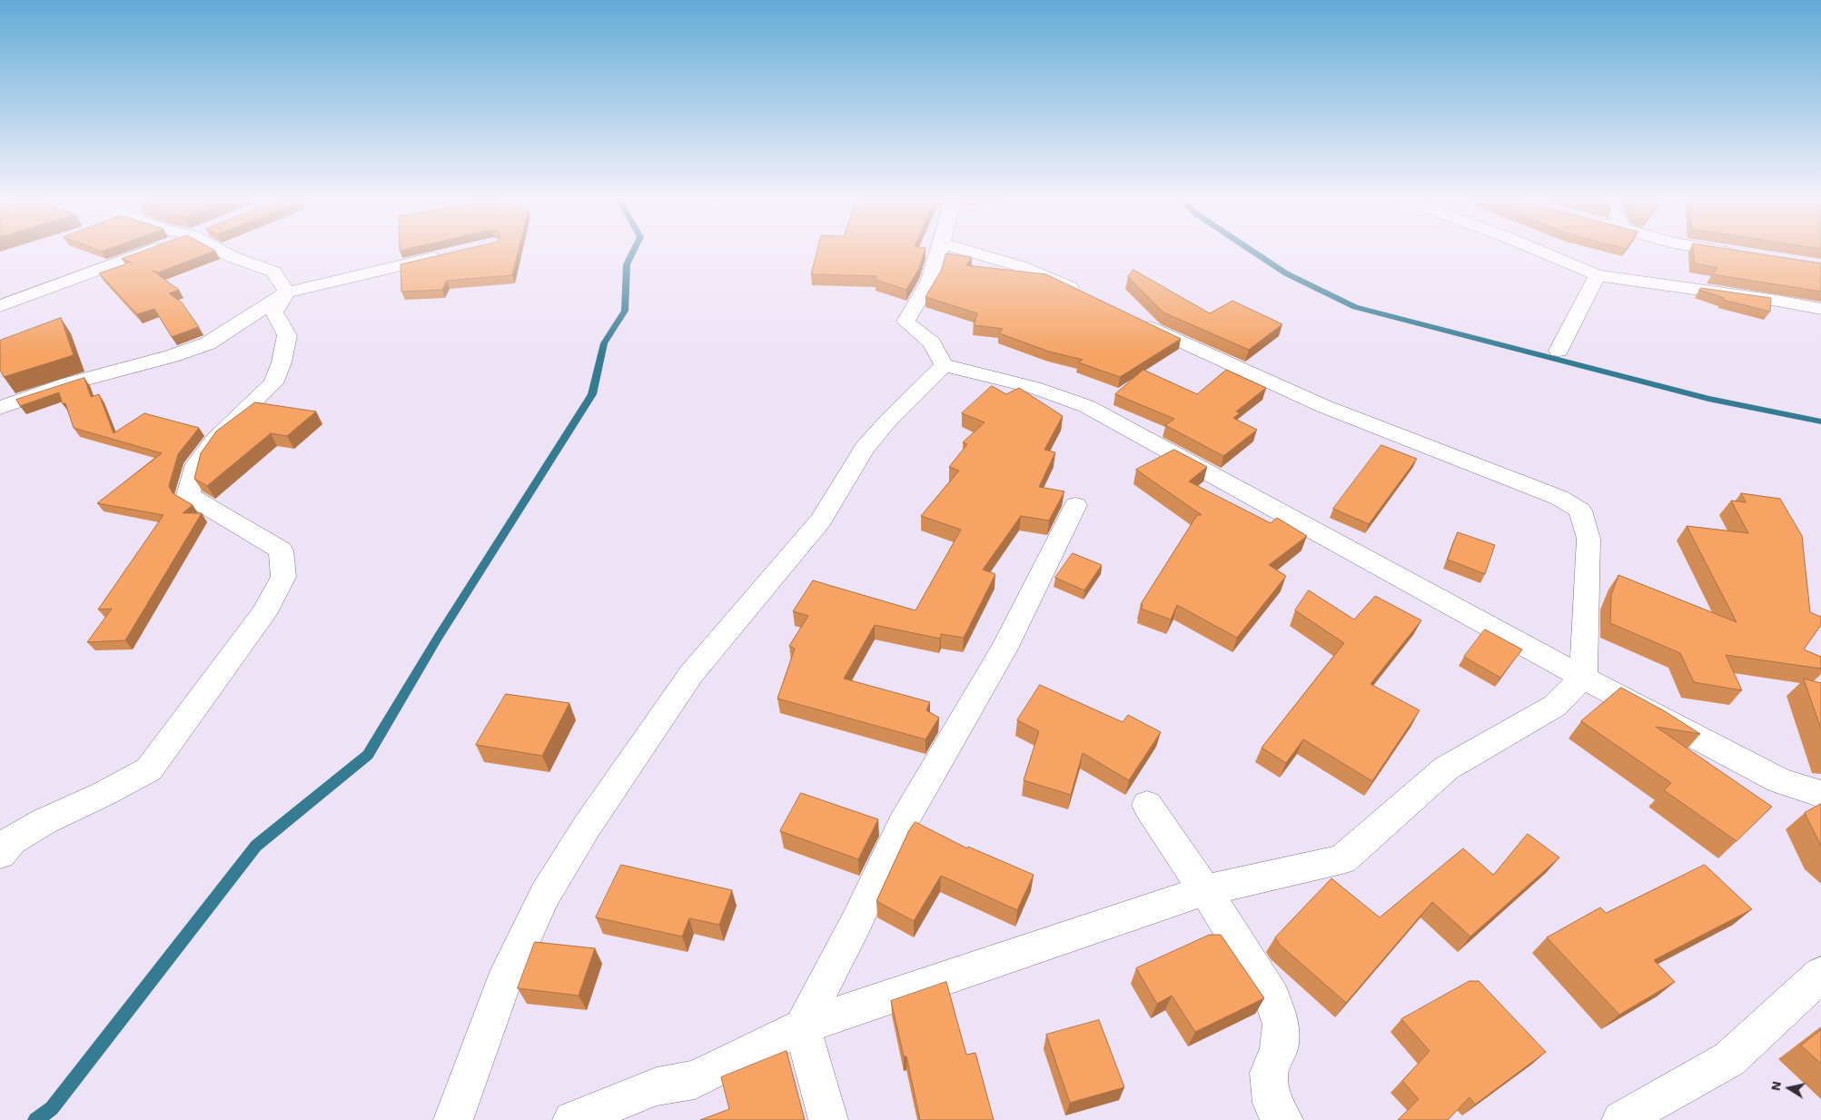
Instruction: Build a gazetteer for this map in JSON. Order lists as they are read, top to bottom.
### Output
{
  "north": "left"
}
